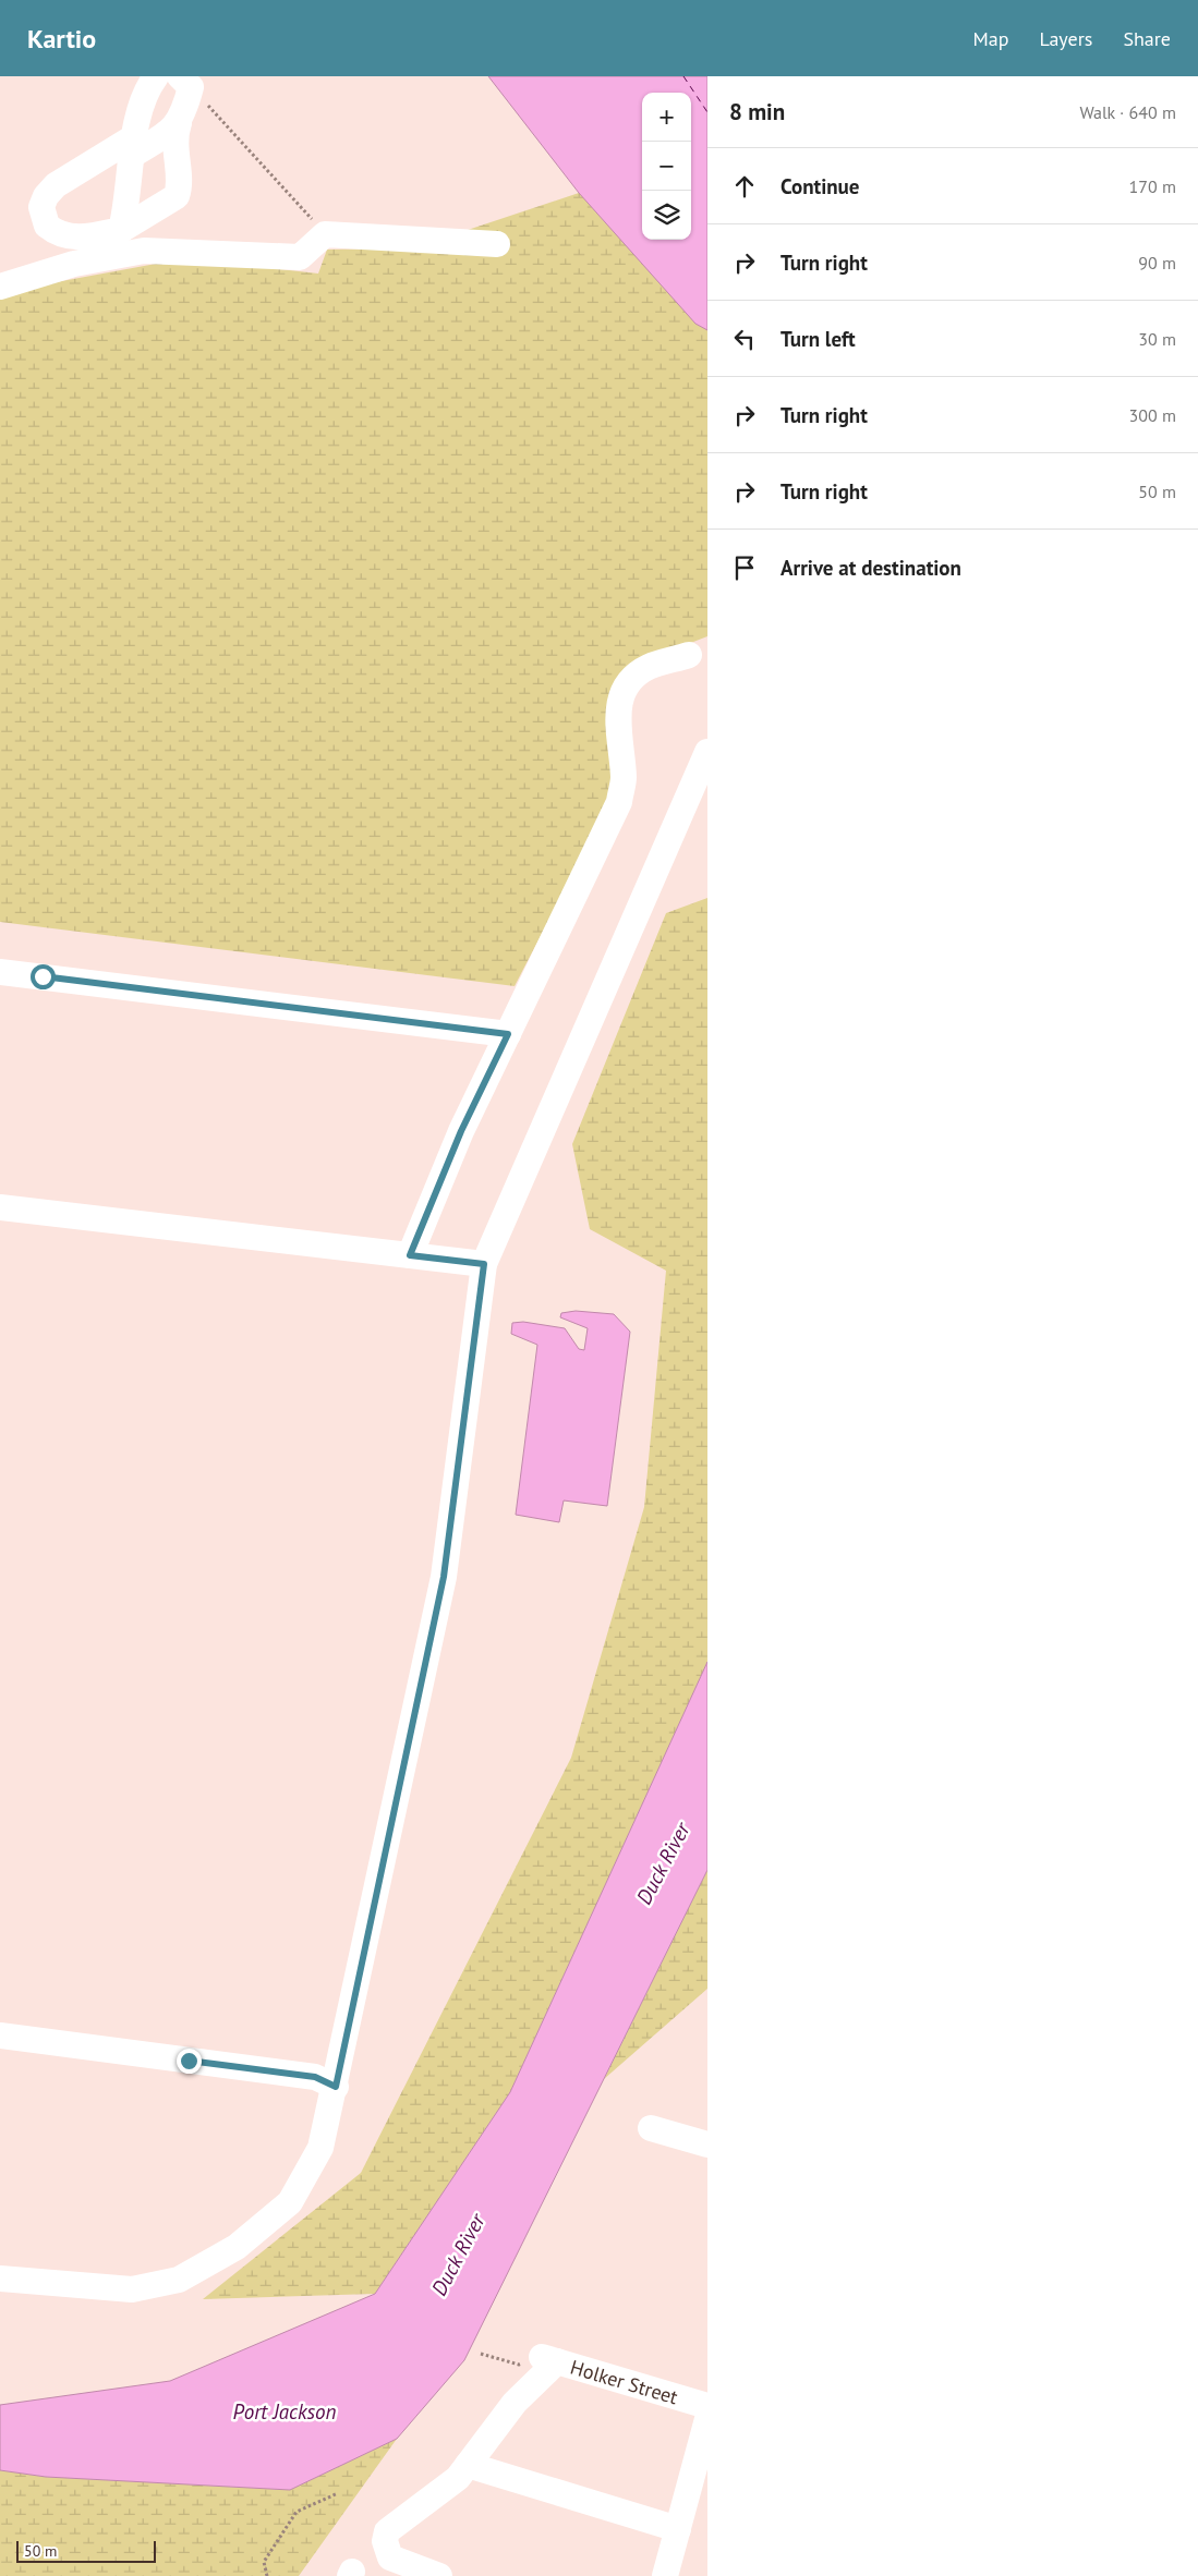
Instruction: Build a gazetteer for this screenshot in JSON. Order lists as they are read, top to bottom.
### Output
{
  "streets": {
    "street": ["Holker Street"]
  },
  "water": ["Duck River", "Port Jackson"],
  "scale_bar": "50 m",
  "page": {
    "header": "Kartio",
    "nav": ["Map", "Layers", "Share"],
    "heading": ["8 min", "Walk · 640 m"],
    "map_buttons": ["+", "−"],
    "list": [
      ["Continue", "170 m"],
      ["Turn right", "90 m"],
      ["Turn left", "30 m"],
      ["Turn right", "300 m"],
      ["Turn right", "50 m"],
      "Arrive at destination"
    ],
    "scale": "50 m"
  }
}
